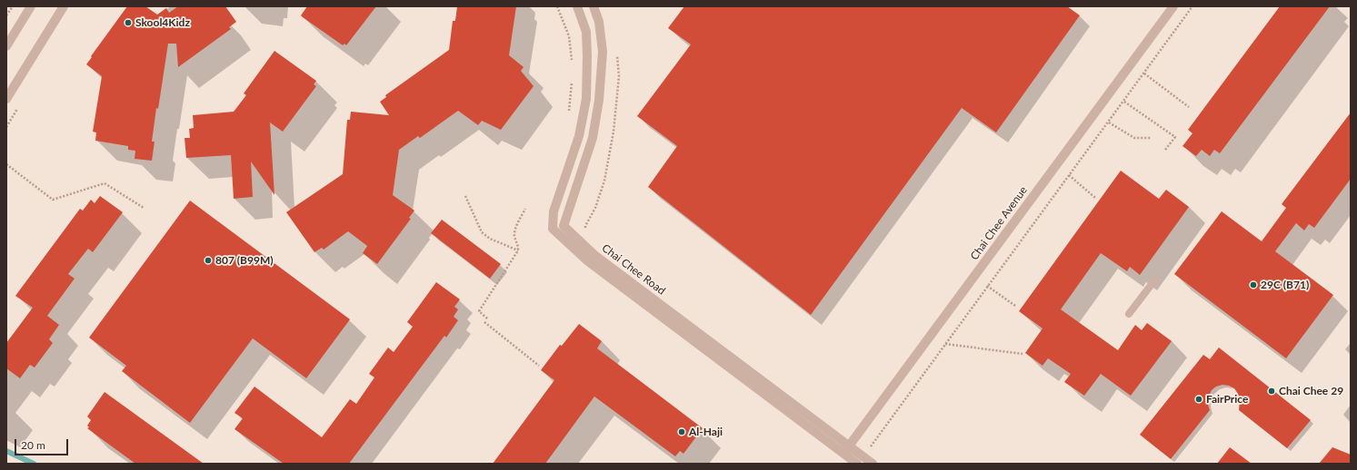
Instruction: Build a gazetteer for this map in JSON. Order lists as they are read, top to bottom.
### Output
{
  "streets": {
    "street": ["Chai Chee Avenue", "Chai Chee Road"]
  },
  "crossings": [
    ["Chai Chee Avenue", "Chai Chee Road"]
  ],
  "places": [
    "Skool4Kidz",
    "807 (B99M)",
    "29C (B71)",
    "Chai Chee 29",
    "FairPrice",
    "Al-Haji"
  ],
  "scale_bar": "20 m"
}
